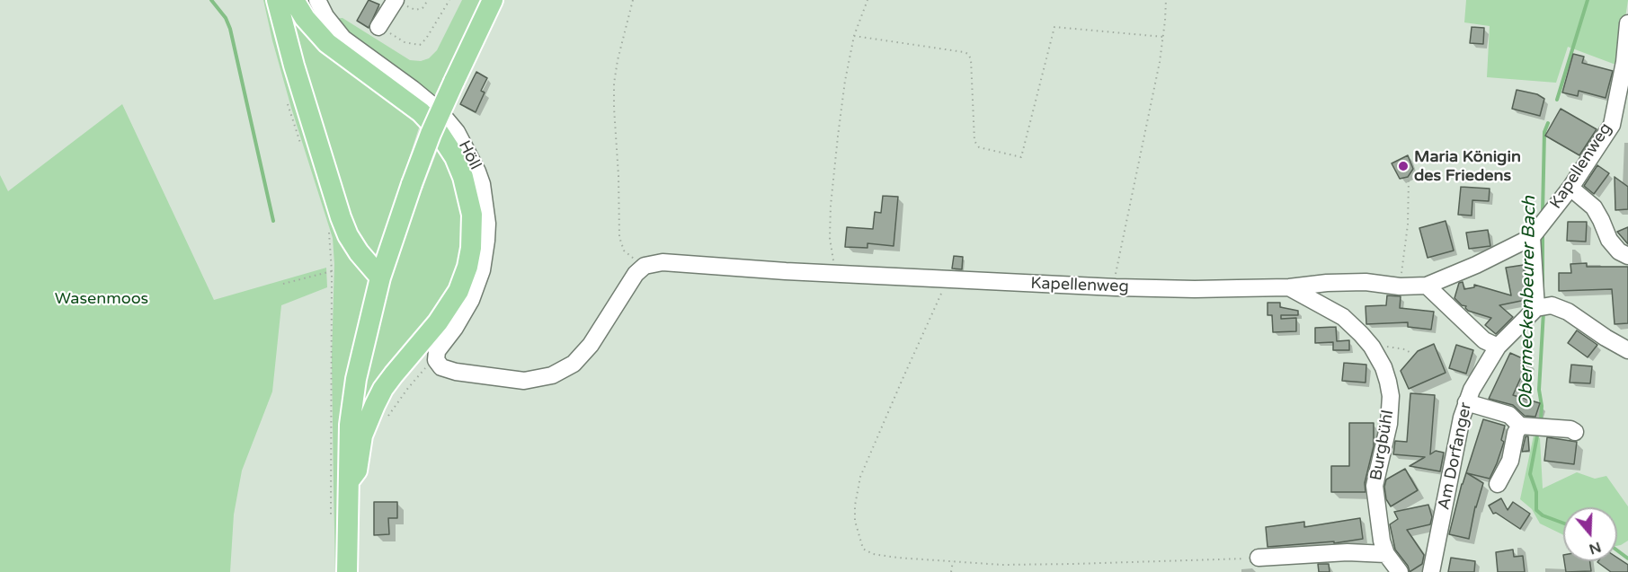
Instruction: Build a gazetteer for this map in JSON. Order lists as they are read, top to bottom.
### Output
{
  "streets": {
    "street": [
      "Höll",
      "Kapellenweg",
      "Burgbühl",
      "Am Dorfanger"
    ]
  },
  "crossings": [
    ["Kapellenweg", "Burgbühl"]
  ],
  "water": ["Obermeckenbeurer Bach"],
  "parks": ["Wasenmoos"],
  "places": ["Maria Königin des Friedens"],
  "north": "bottom"
}
